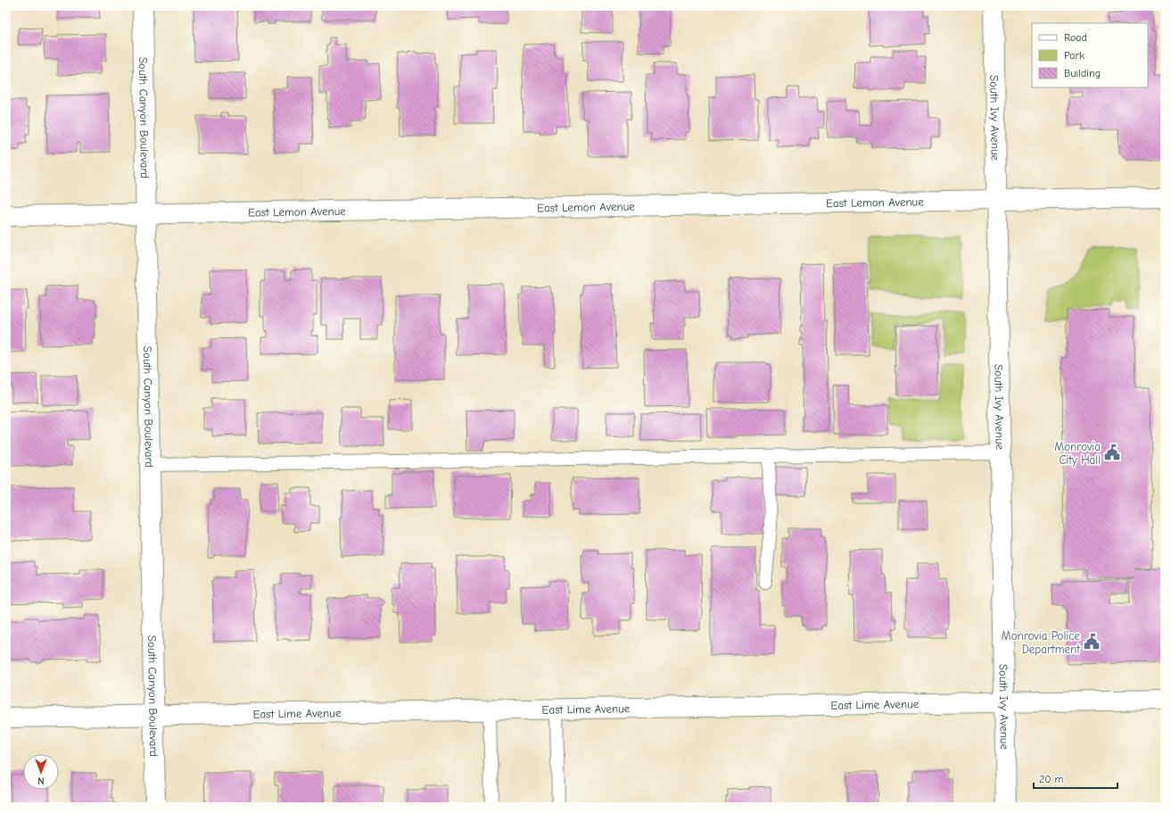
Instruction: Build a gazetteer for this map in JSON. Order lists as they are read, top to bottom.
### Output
{
  "streets": {
    "street": [
      "South Canyon Boulevard",
      "South Ivy Avenue",
      "East Lemon Avenue",
      "East Lime Avenue"
    ]
  },
  "crossings": [
    ["South Canyon Boulevard", "East Lemon Avenue"],
    ["South Canyon Boulevard", "East Lime Avenue"],
    ["South Ivy Avenue", "East Lemon Avenue"],
    ["South Ivy Avenue", "East Lime Avenue"]
  ],
  "places": {
    "public building": ["Monrovia City Hall", "Monrovia Police Department"]
  },
  "legend": ["Road", "Park", "Building"],
  "scale_bar": "20 m",
  "north": "bottom"
}
